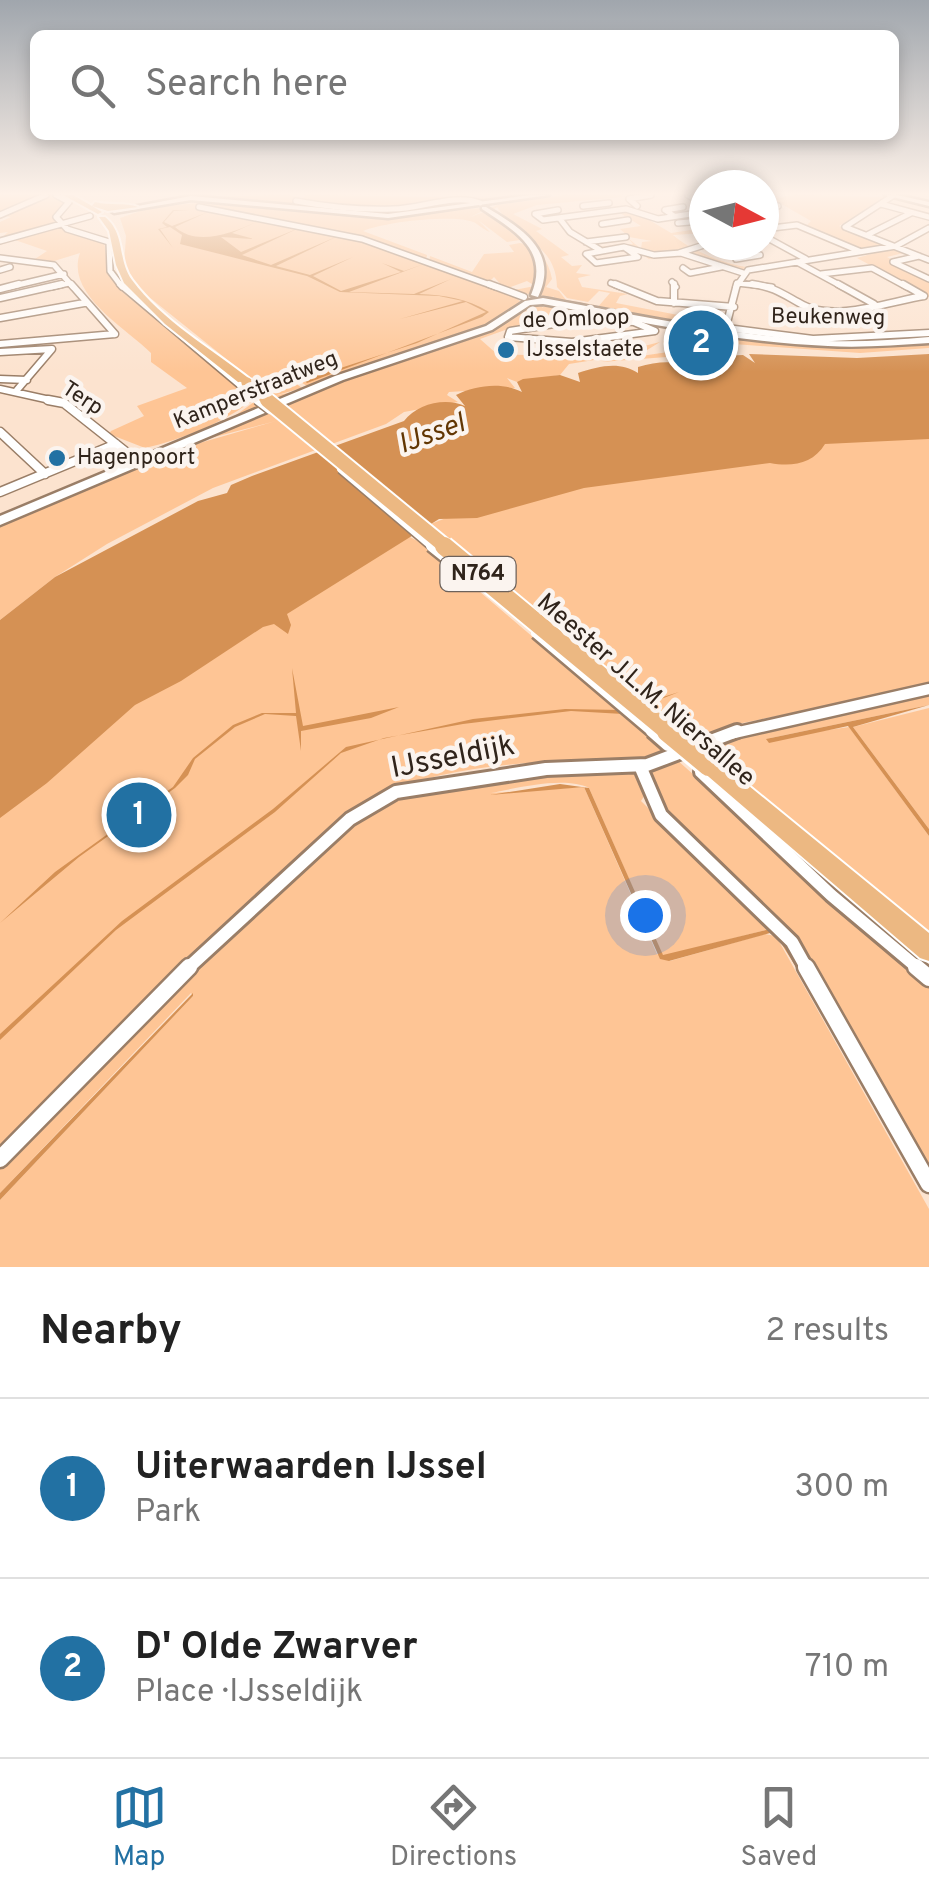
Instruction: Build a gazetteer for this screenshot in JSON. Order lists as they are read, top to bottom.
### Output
{
  "streets": {
    "main road": ["Kamperstraatweg", "N764", "Meester J.L.M. Niersallee"],
    "street": ["de Omloop", "Terp", "IJsseldijk"]
  },
  "crossings": [
    ["Kamperstraatweg", "Terp"]
  ],
  "water": ["IJssel"],
  "places": ["IJsselstaete", "Hagenpoort"],
  "north": "right",
  "page": {
    "search": "Search here",
    "pins": ["2", "1"],
    "heading": ["Nearby", "2 results"],
    "list": [
      {
        "mark": "1",
        "name": "Uiterwaarden IJssel",
        "note": "Park",
        "value": "300 m"
      },
      {
        "mark": "2",
        "name": "D' Olde Zwarver",
        "note": "Place · IJsseldijk",
        "value": "710 m"
      }
    ],
    "nav": ["Map", "Directions", "Saved"]
  }
}
